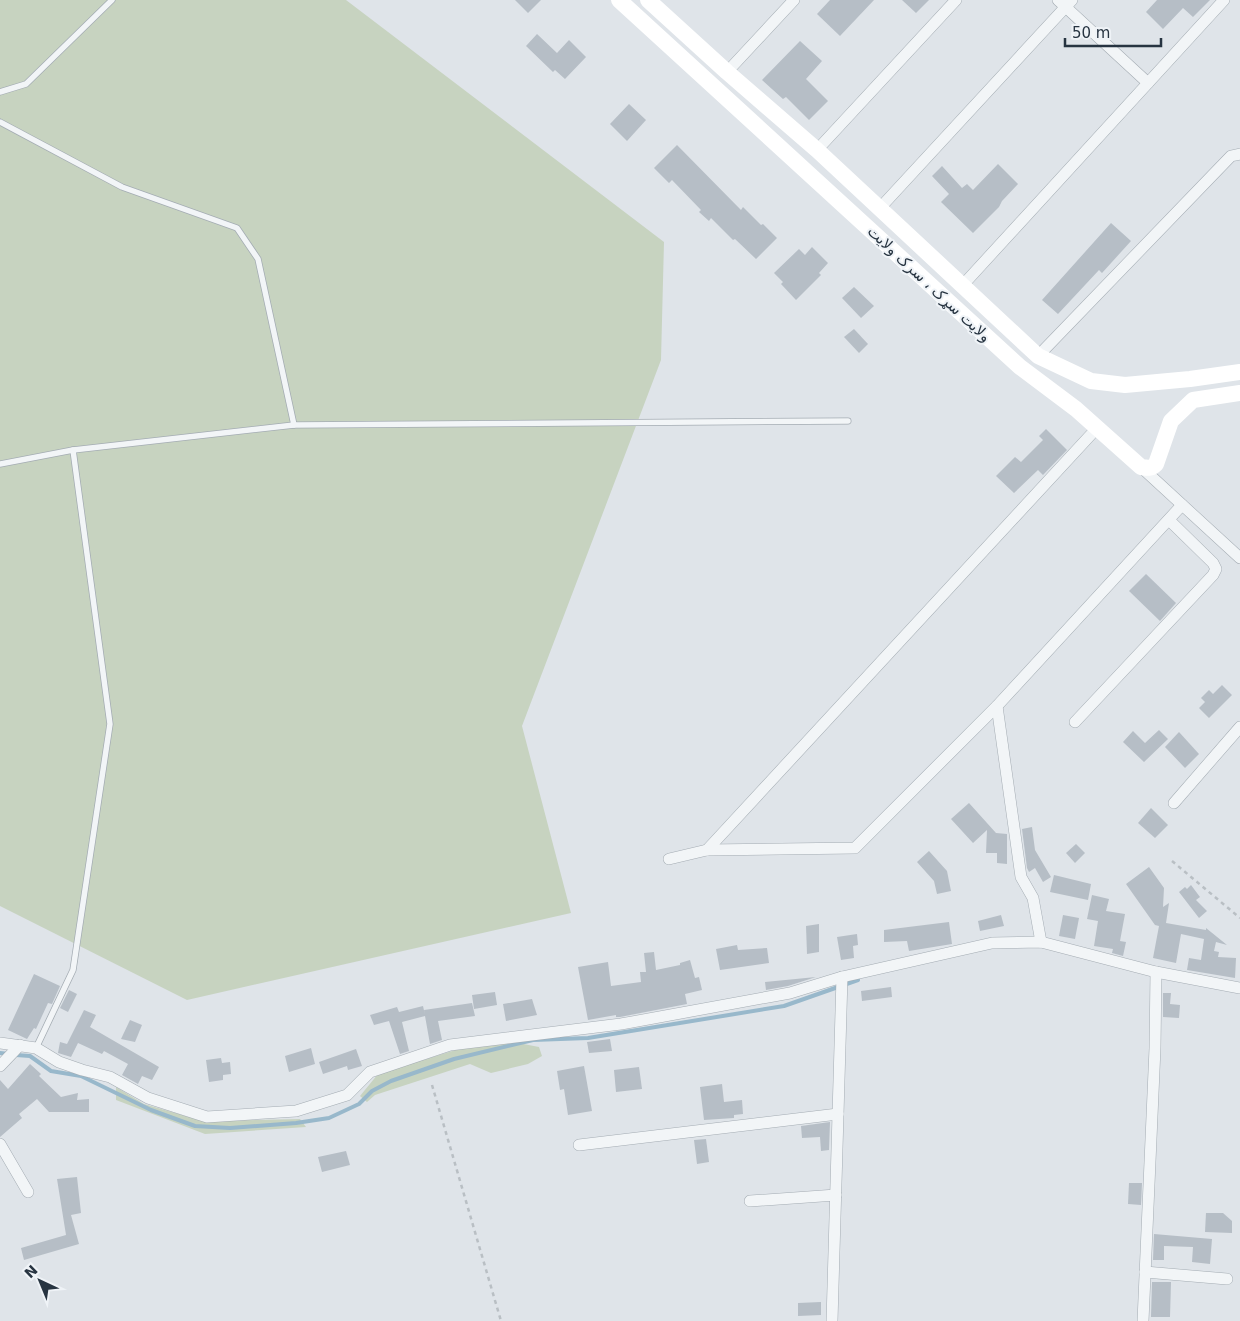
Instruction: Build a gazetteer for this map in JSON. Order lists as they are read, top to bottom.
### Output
{
  "streets": {
    "main road": ["ولایت سړک ، سرک ولایت"]
  },
  "scale_bar": "50 m",
  "north": "top left"
}
